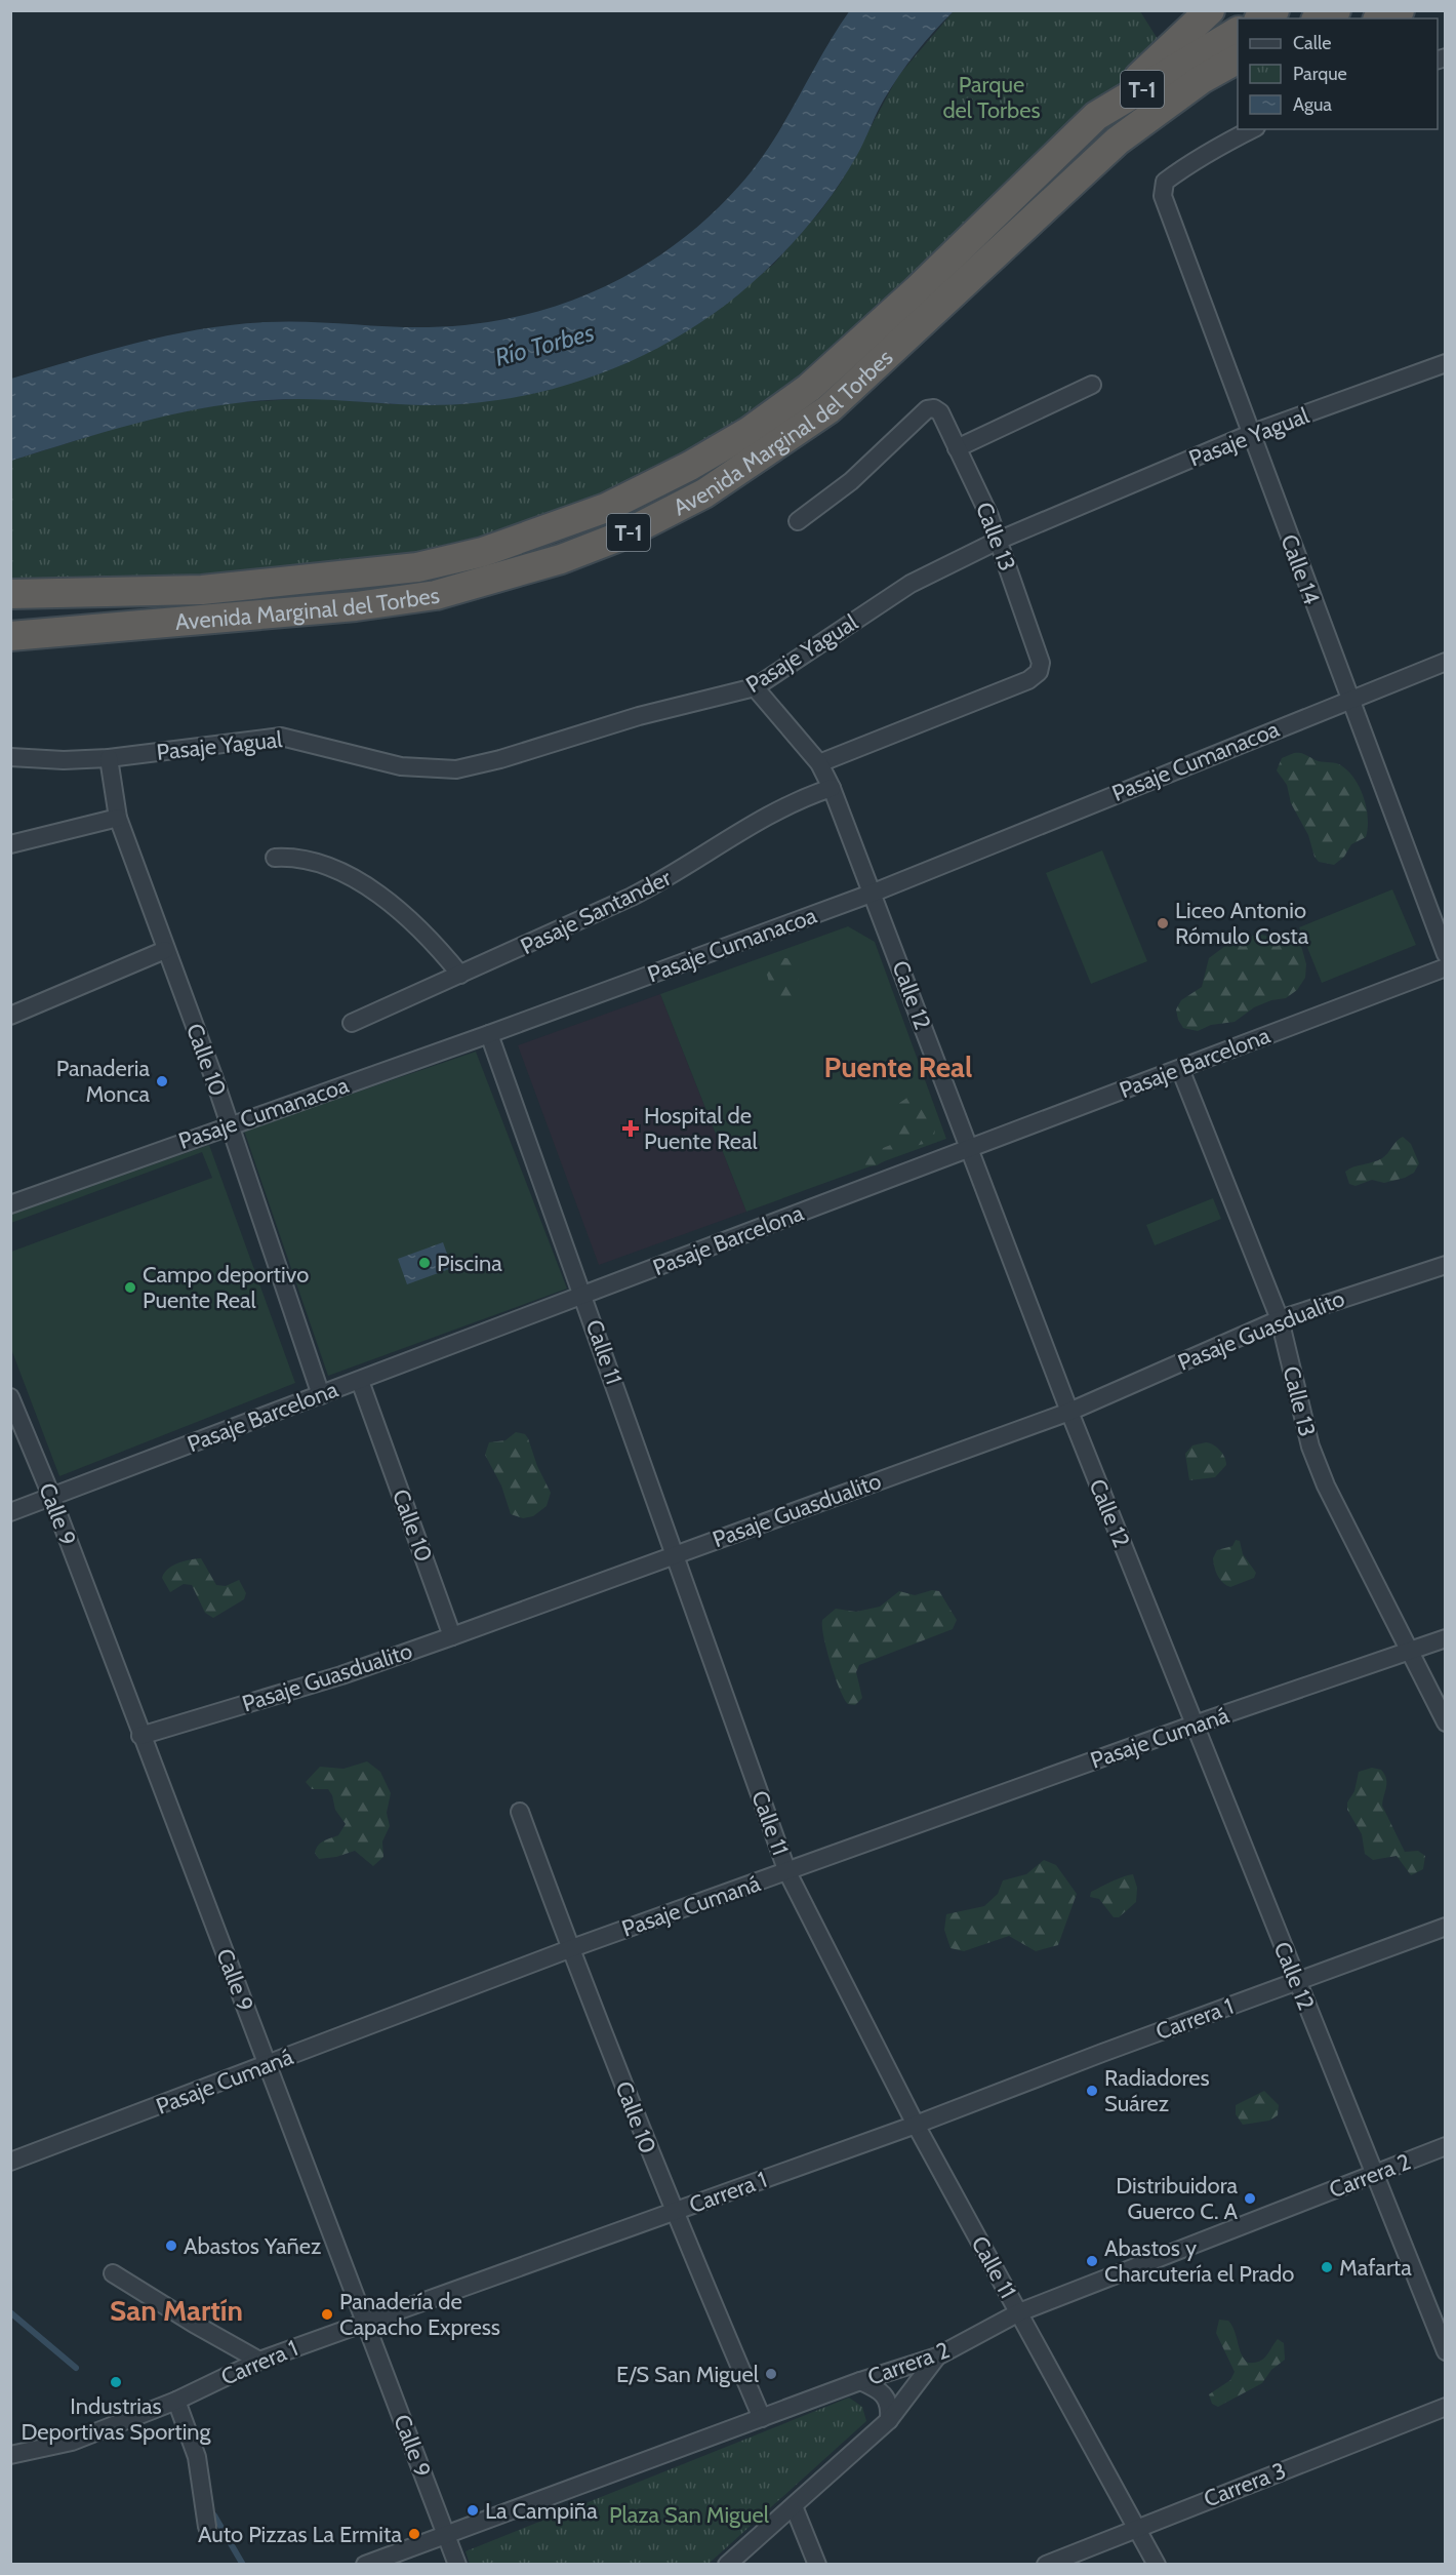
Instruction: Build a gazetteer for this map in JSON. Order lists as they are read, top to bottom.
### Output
{
  "streets": {
    "highway": ["T-1", "Avenida Marginal del Torbes"],
    "street": [
      "Pasaje Yagual",
      "Calle 13",
      "Calle 14",
      "Pasaje Cumanacoa",
      "Pasaje Santander",
      "Calle 12",
      "Calle 10",
      "Pasaje Barcelona",
      "Pasaje Guasdualito",
      "Calle 11",
      "Calle 9",
      "Pasaje Cumaná",
      "Carrera 1",
      "Carrera 2",
      "Carrera 3"
    ]
  },
  "crossings": [
    ["Pasaje Yagual", "Calle 13"],
    ["Pasaje Yagual", "Calle 14"],
    ["Pasaje Yagual", "Calle 12"],
    ["Pasaje Yagual", "Calle 10"],
    ["Calle 13", "Calle 12"],
    ["Calle 13", "Pasaje Barcelona"],
    ["Calle 13", "Pasaje Guasdualito"],
    ["Calle 13", "Pasaje Cumaná"],
    ["Calle 14", "Pasaje Cumanacoa"],
    ["Pasaje Cumanacoa", "Calle 12"],
    ["Pasaje Cumanacoa", "Calle 10"],
    ["Pasaje Cumanacoa", "Calle 11"],
    ["Pasaje Santander", "Calle 12"],
    ["Calle 12", "Pasaje Barcelona"],
    ["Calle 12", "Pasaje Guasdualito"],
    ["Calle 12", "Pasaje Cumaná"],
    ["Calle 12", "Carrera 1"],
    ["Calle 12", "Carrera 2"],
    ["Calle 10", "Pasaje Barcelona"],
    ["Calle 10", "Pasaje Guasdualito"],
    ["Calle 10", "Pasaje Cumaná"],
    ["Calle 10", "Carrera 1"],
    ["Calle 10", "Carrera 2"],
    ["Pasaje Barcelona", "Calle 11"],
    ["Pasaje Barcelona", "Calle 9"],
    ["Pasaje Guasdualito", "Calle 11"],
    ["Pasaje Guasdualito", "Calle 9"],
    ["Calle 11", "Pasaje Cumaná"],
    ["Calle 11", "Carrera 1"],
    ["Calle 11", "Carrera 2"],
    ["Calle 11", "Carrera 3"],
    ["Calle 9", "Pasaje Cumaná"],
    ["Calle 9", "Carrera 1"],
    ["Calle 9", "Carrera 2"]
  ],
  "districts": ["Puente Real", "San Martín"],
  "water": ["Río Torbes"],
  "parks": ["Parque del Torbes", "Plaza San Miguel"],
  "places": {
    "other": [
      "Liceo Antonio Rómulo Costa",
      "Panaderia Monca",
      "Piscina",
      "Campo deportivo Puente Real",
      "Radiadores Suárez",
      "Distribuidora Guerco C. A",
      "Abastos Yañez",
      "Abastos y Charcutería el Prado",
      "Mafarta",
      "Panadería de Capacho Express",
      "E/S San Miguel",
      "Industrias Deportivas Sporting",
      "La Campiña",
      "Auto Pizzas La Ermita"
    ],
    "health": ["Hospital de Puente Real"]
  },
  "legend": ["Calle", "Parque", "Agua"]
}
